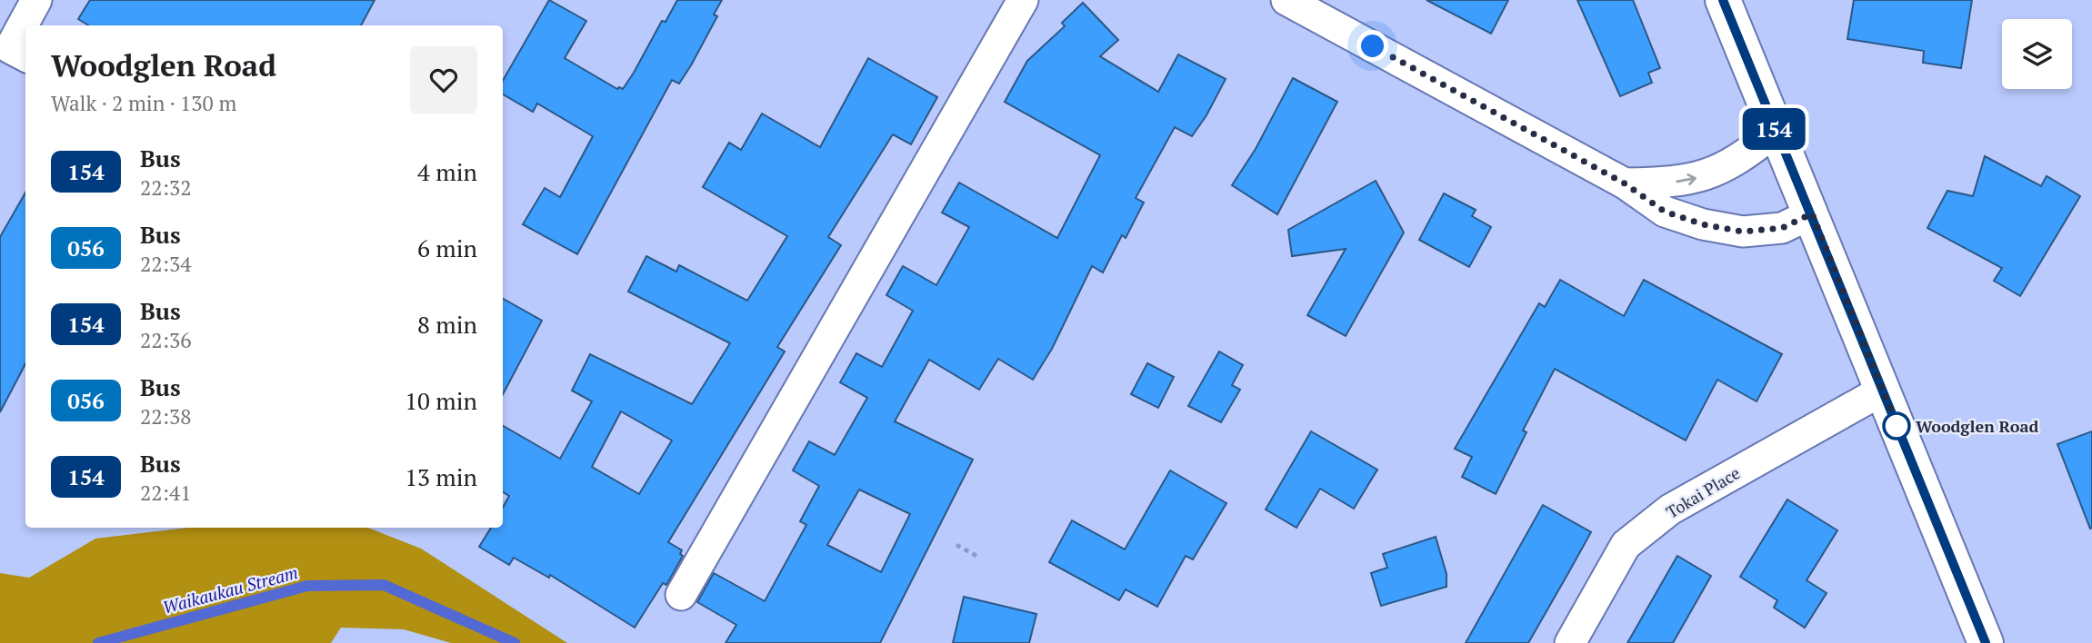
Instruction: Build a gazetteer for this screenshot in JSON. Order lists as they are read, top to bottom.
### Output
{
  "streets": {
    "street": ["Tokai Place"]
  },
  "water": ["Waikaukau Stream"],
  "places": ["Woodglen Road"],
  "lines": ["bus line 154"],
  "page": {
    "on_map": "154",
    "heading": ["Woodglen Road", "Walk · 2 min · 130 m"],
    "list": [
      {
        "mark": "154",
        "name": "Bus",
        "note": "22:32",
        "value": "4 min"
      },
      {
        "mark": "056",
        "name": "Bus",
        "note": "22:34",
        "value": "6 min"
      },
      {
        "mark": "154",
        "name": "Bus",
        "note": "22:36",
        "value": "8 min"
      },
      {
        "mark": "056",
        "name": "Bus",
        "note": "22:38",
        "value": "10 min"
      },
      {
        "mark": "154",
        "name": "Bus",
        "note": "22:41",
        "value": "13 min"
      }
    ]
  }
}
